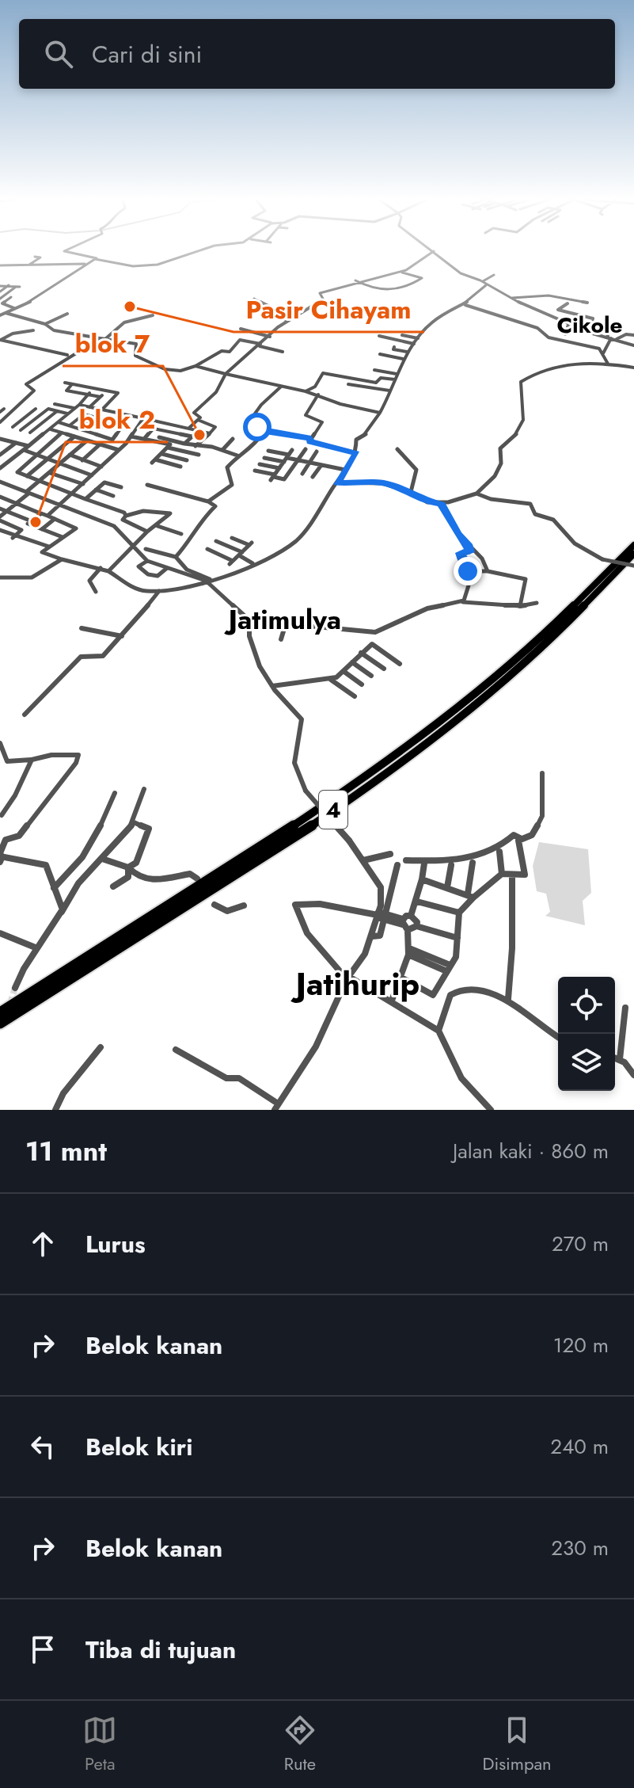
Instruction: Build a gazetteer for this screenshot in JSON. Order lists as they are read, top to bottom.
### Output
{
  "streets": {
    "highway": ["4"]
  },
  "districts": ["Cikole", "Jatimulya", "Jatihurip"],
  "places": ["Pasir Cihayam", "blok 7", "blok 2"],
  "page": {
    "search": "Cari di sini",
    "heading": ["11 mnt", "Jalan kaki · 860 m"],
    "list": [
      ["Lurus", "270 m"],
      ["Belok kanan", "120 m"],
      ["Belok kiri", "240 m"],
      ["Belok kanan", "230 m"],
      "Tiba di tujuan"
    ],
    "nav": ["Peta", "Rute", "Disimpan"]
  }
}
